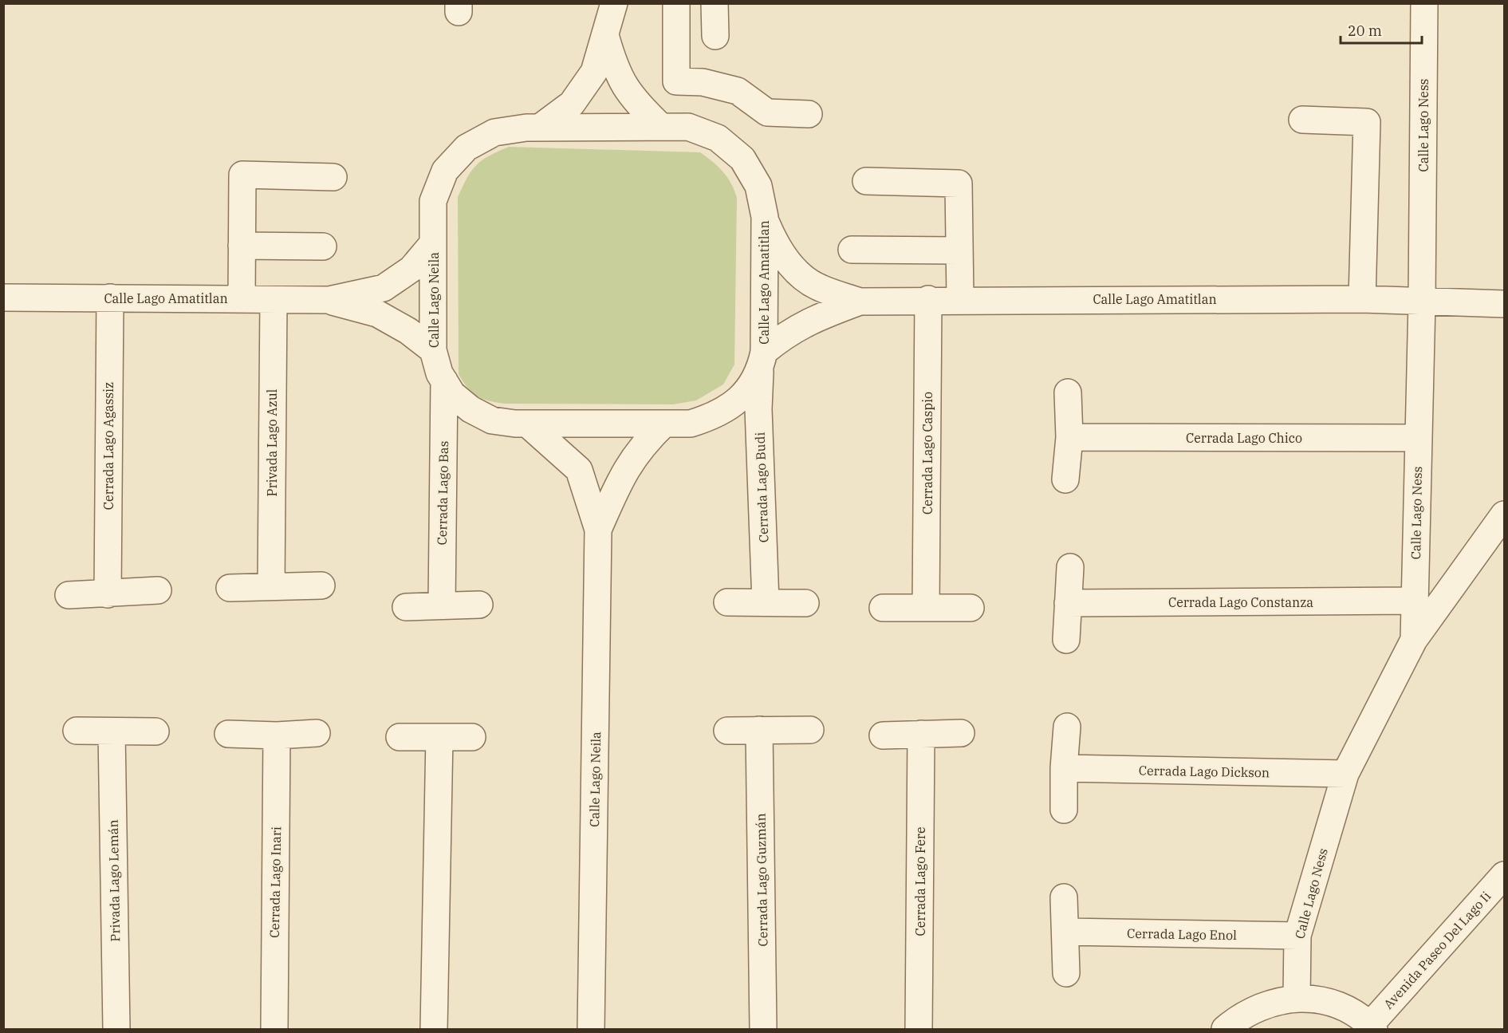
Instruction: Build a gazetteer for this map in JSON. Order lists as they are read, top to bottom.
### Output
{
  "streets": {
    "street": [
      "Calle Lago Ness",
      "Calle Lago Amatitlan",
      "Calle Lago Neila",
      "Cerrada Lago Chico",
      "Privada Lago Azul",
      "Cerrada Lago Agassiz",
      "Cerrada Lago Caspio",
      "Cerrada Lago Budi",
      "Cerrada Lago Bas",
      "Cerrada Lago Constanza",
      "Cerrada Lago Dickson",
      "Cerrada Lago Guzmán",
      "Privada Lago Lemán",
      "Cerrada Lago Fere",
      "Cerrada Lago Inari",
      "Cerrada Lago Enol",
      "Avenida Paseo Del Lago Ii"
    ]
  },
  "crossings": [
    ["Calle Lago Ness", "Calle Lago Amatitlan"],
    ["Calle Lago Ness", "Cerrada Lago Chico"],
    ["Calle Lago Ness", "Cerrada Lago Constanza"],
    ["Calle Lago Ness", "Cerrada Lago Dickson"],
    ["Calle Lago Ness", "Cerrada Lago Enol"],
    ["Calle Lago Amatitlan", "Calle Lago Neila"],
    ["Calle Lago Amatitlan", "Privada Lago Azul"],
    ["Calle Lago Amatitlan", "Cerrada Lago Agassiz"],
    ["Calle Lago Amatitlan", "Cerrada Lago Caspio"],
    ["Calle Lago Amatitlan", "Cerrada Lago Budi"],
    ["Calle Lago Neila", "Cerrada Lago Bas"]
  ],
  "scale_bar": "20 m"
}
